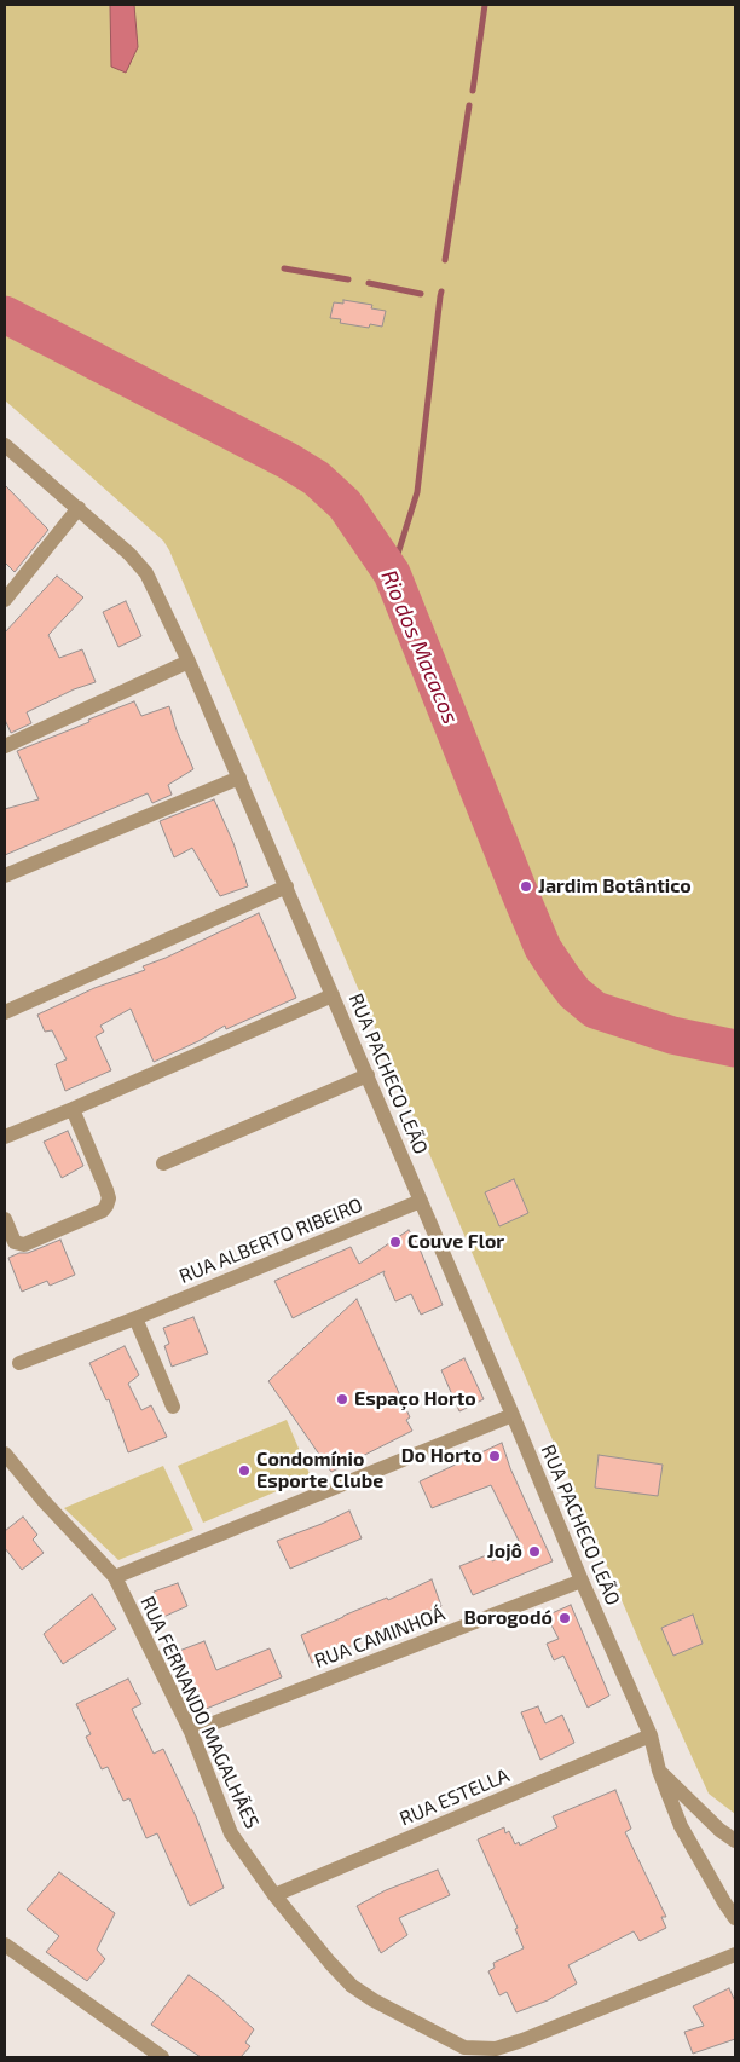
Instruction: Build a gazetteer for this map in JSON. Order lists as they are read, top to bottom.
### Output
{
  "streets": {
    "street": [
      "RUA PACHECO LEÃO",
      "RUA ALBERTO RIBEIRO",
      "RUA CAMINHOÁ",
      "RUA FERNANDO MAGALHÃES",
      "RUA ESTELLA"
    ]
  },
  "crossings": [
    ["RUA PACHECO LEÃO", "RUA ALBERTO RIBEIRO"],
    ["RUA PACHECO LEÃO", "RUA CAMINHOÁ"],
    ["RUA PACHECO LEÃO", "RUA ESTELLA"],
    ["RUA CAMINHOÁ", "RUA FERNANDO MAGALHÃES"],
    ["RUA FERNANDO MAGALHÃES", "RUA ESTELLA"]
  ],
  "water": ["Rio dos Macacos"],
  "places": [
    "Jardim Botântico",
    "Couve Flor",
    "Espaço Horto",
    "Do Horto",
    "Condomínio Esporte Clube",
    "Jojô",
    "Borogodó"
  ]
}
